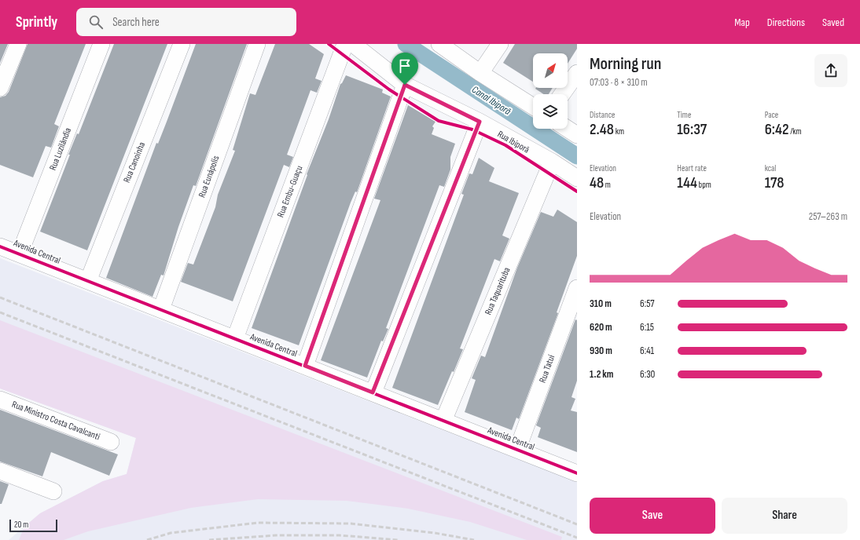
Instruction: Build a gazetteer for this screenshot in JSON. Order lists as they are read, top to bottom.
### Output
{
  "streets": {
    "street": [
      "Rua Ibiporã",
      "Rua Luzilândia",
      "Rua Canoinha",
      "Rua Eunápolis",
      "Rua Embu-Guaçu",
      "Avenida Central",
      "Rua Taquarituba",
      "Rua Tatuí",
      "Rua Ministro Costa Cavalcanti"
    ]
  },
  "crossings": [
    ["Rua Ibiporã", "Rua Taquarituba"],
    ["Rua Luzilândia", "Avenida Central"],
    ["Rua Canoinha", "Avenida Central"],
    ["Rua Eunápolis", "Avenida Central"],
    ["Rua Embu-Guaçu", "Avenida Central"],
    ["Avenida Central", "Rua Taquarituba"],
    ["Avenida Central", "Rua Tatuí"]
  ],
  "water": ["Canal Ibiporã"],
  "scale_bar": "20 m",
  "north": "top right",
  "page": {
    "header": "Sprintly",
    "search": "Search here",
    "nav": ["Map", "Directions", "Saved"],
    "heading": ["Morning run", "07:03 · 8 × 310 m"],
    "stats": [
      ["Distance", "2.48 km"],
      ["Time", "16:37"],
      ["Pace", "6:42 /km"],
      ["Elevation", "48 m"],
      ["Heart rate", "144 bpm"],
      ["kcal", "178"]
    ],
    "chart": ["Elevation", "257–263 m"],
    "list": [
      {
        "name": "310 m",
        "note": "6:57"
      },
      {
        "name": "620 m",
        "note": "6:15"
      },
      {
        "name": "930 m",
        "note": "6:41"
      },
      {
        "name": "1.2 km",
        "note": "6:30"
      }
    ],
    "buttons": ["Save", "Share"],
    "scale": "20 m"
  }
}
